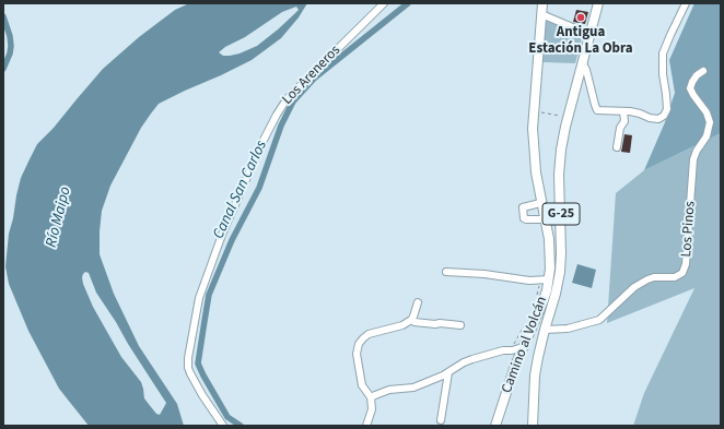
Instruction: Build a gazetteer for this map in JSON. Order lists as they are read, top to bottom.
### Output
{
  "streets": {
    "main road": ["G-25", "Camino al Volcán"],
    "street": ["Los Areneros", "Los Pinos"]
  },
  "crossings": [
    ["Los Pinos", "Camino al Volcán"]
  ],
  "water": ["Canal San Carlos", "Río Maipo"],
  "places": ["Antigua Estación La Obra"]
}
